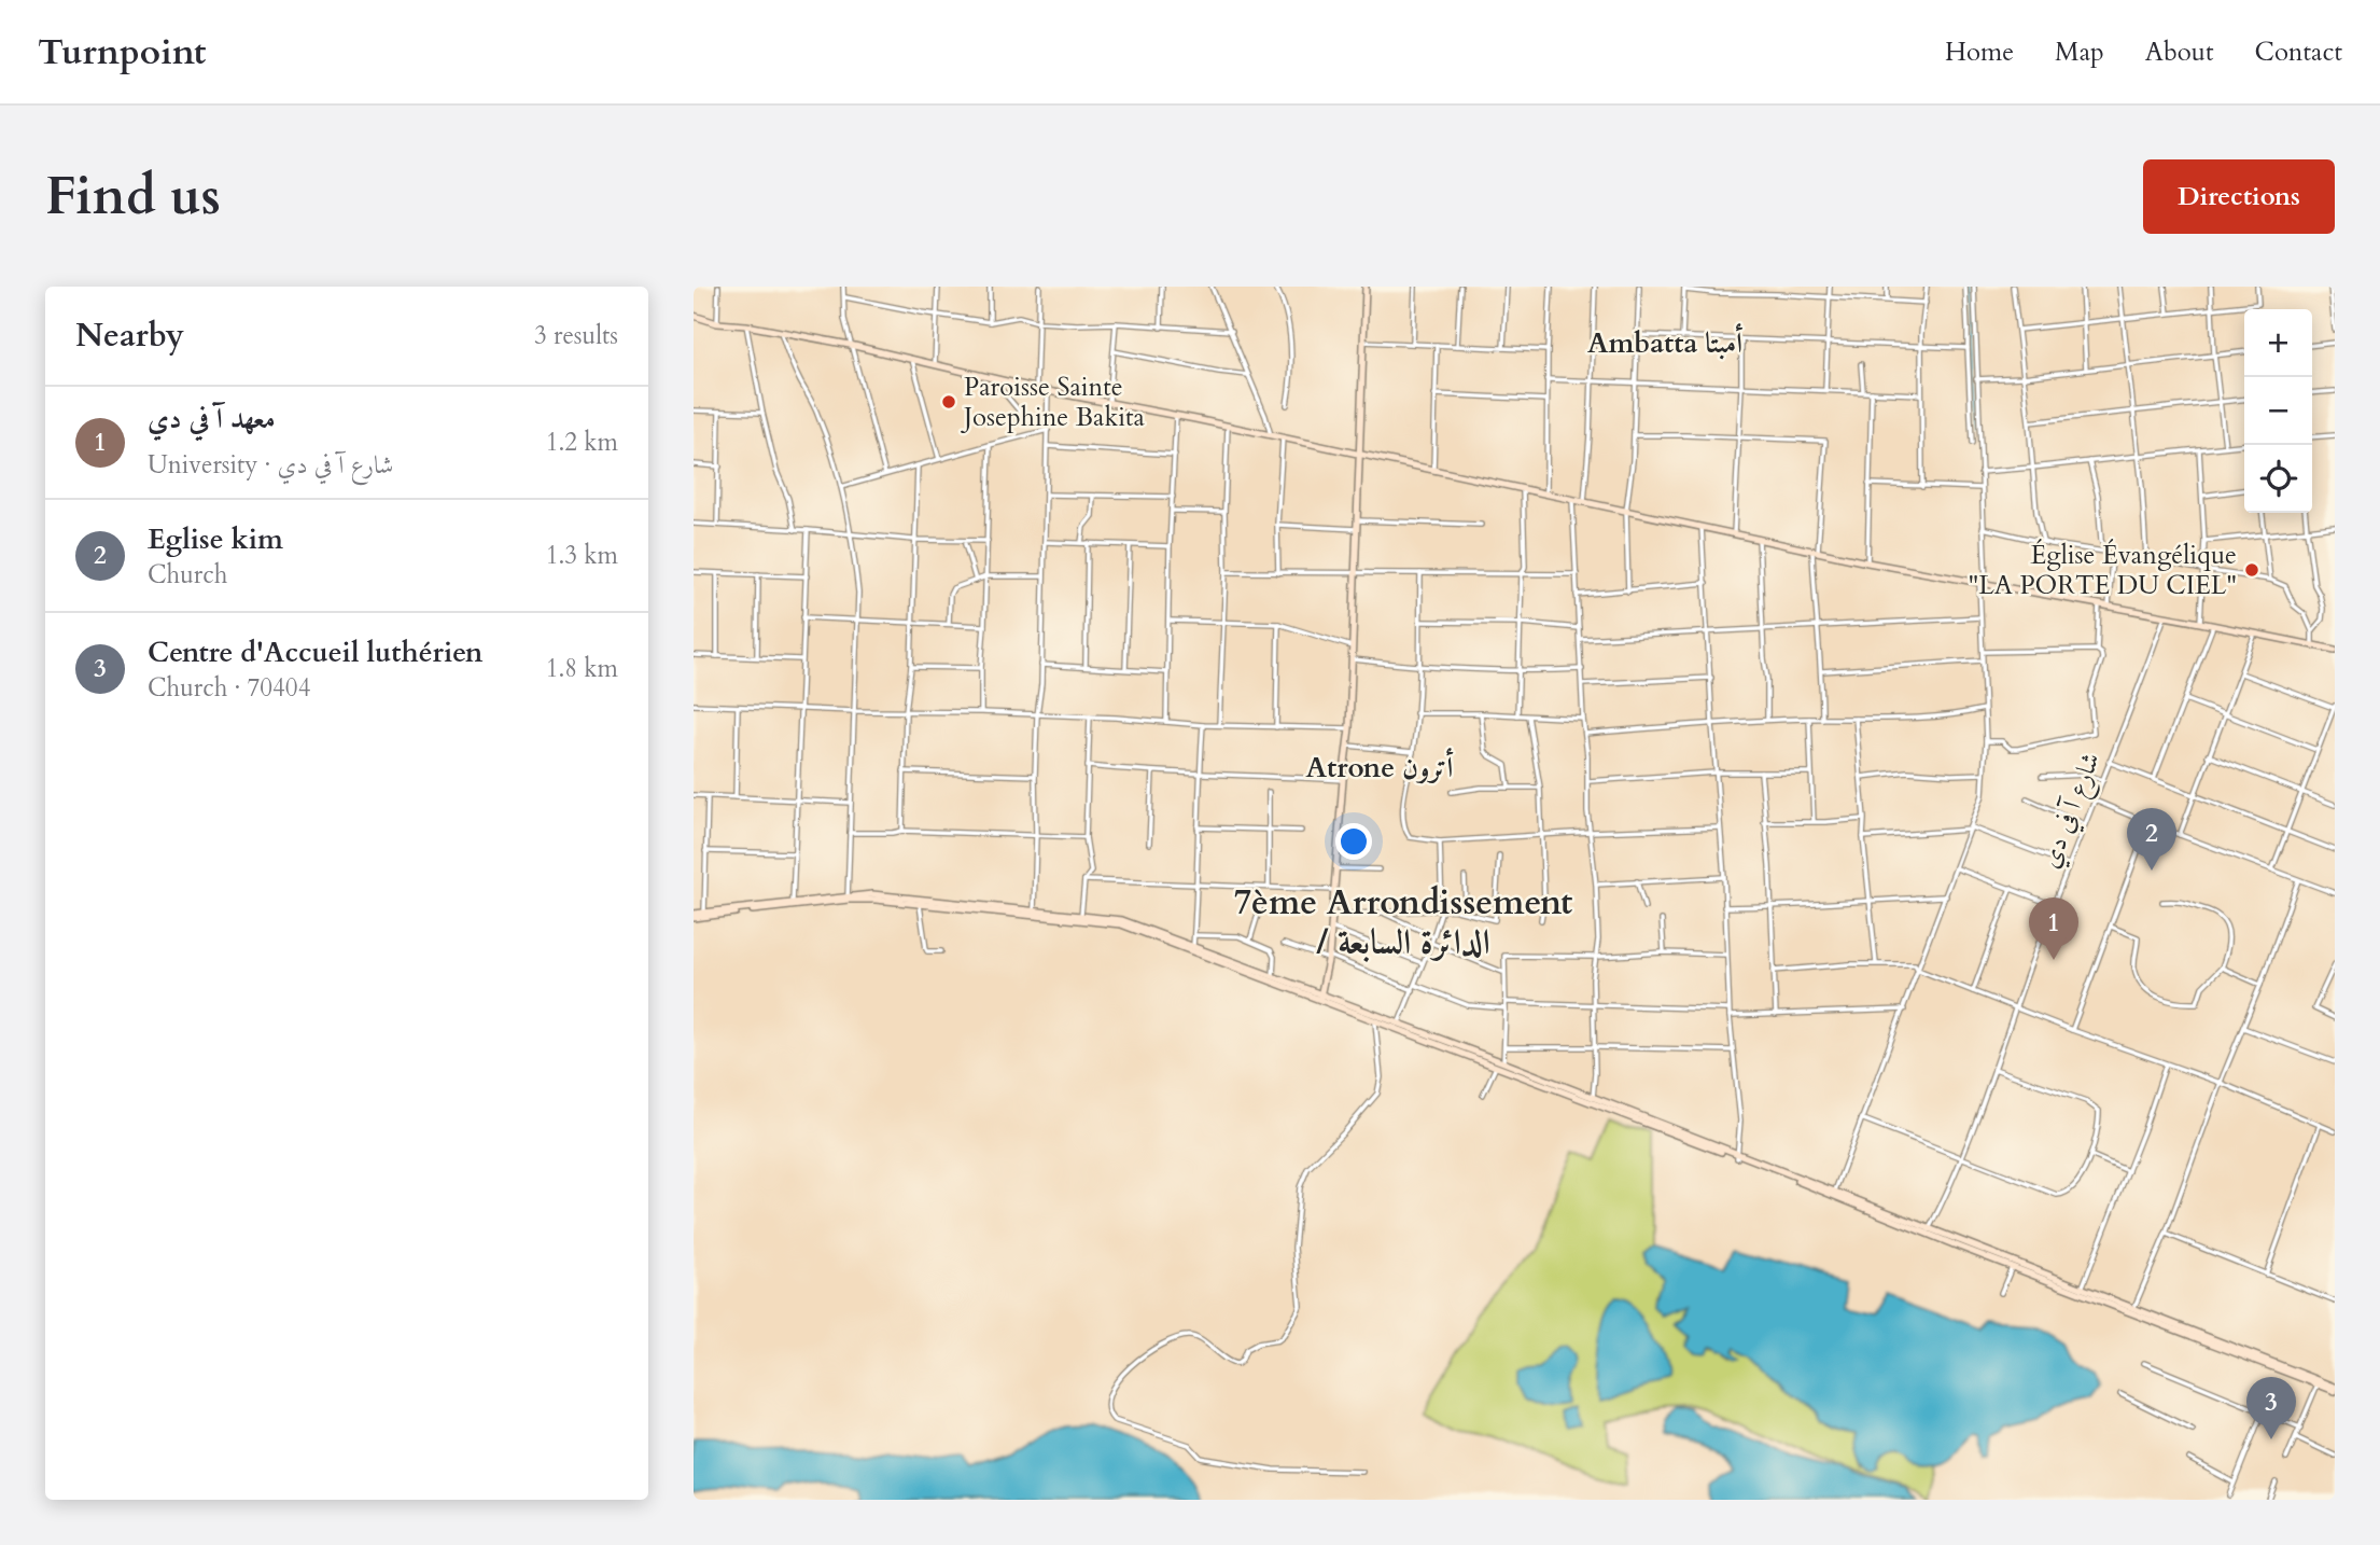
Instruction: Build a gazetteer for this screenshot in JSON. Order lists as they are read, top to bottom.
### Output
{
  "streets": {
    "street": ["شارع آ في دي"]
  },
  "districts": ["Ambatta أمبتا", "Atrone أترون", "7ème Arrondissement / الدائرة السابعة"],
  "places": ["Paroisse Sainte Josephine Bakita", "Église Évangélique \"LA PORTE DU CIEL\""],
  "page": {
    "header": "Turnpoint",
    "nav": [
      "Home",
      "Map",
      "About",
      "Contact"
    ],
    "buttons": "Directions",
    "title": "Find us",
    "heading": ["Nearby", "3 results"],
    "map_buttons": ["+", "−"],
    "list": [
      {
        "mark": "1",
        "name": "معهد آ في دي",
        "note": "University · شارع آ في دي",
        "value": "1.2 km"
      },
      {
        "mark": "2",
        "name": "Eglise kim",
        "note": "Church",
        "value": "1.3 km"
      },
      {
        "mark": "3",
        "name": "Centre d'Accueil luthérien",
        "note": "Church · 70404",
        "value": "1.8 km"
      }
    ],
    "pins": ["2", "1", "3"]
  }
}
